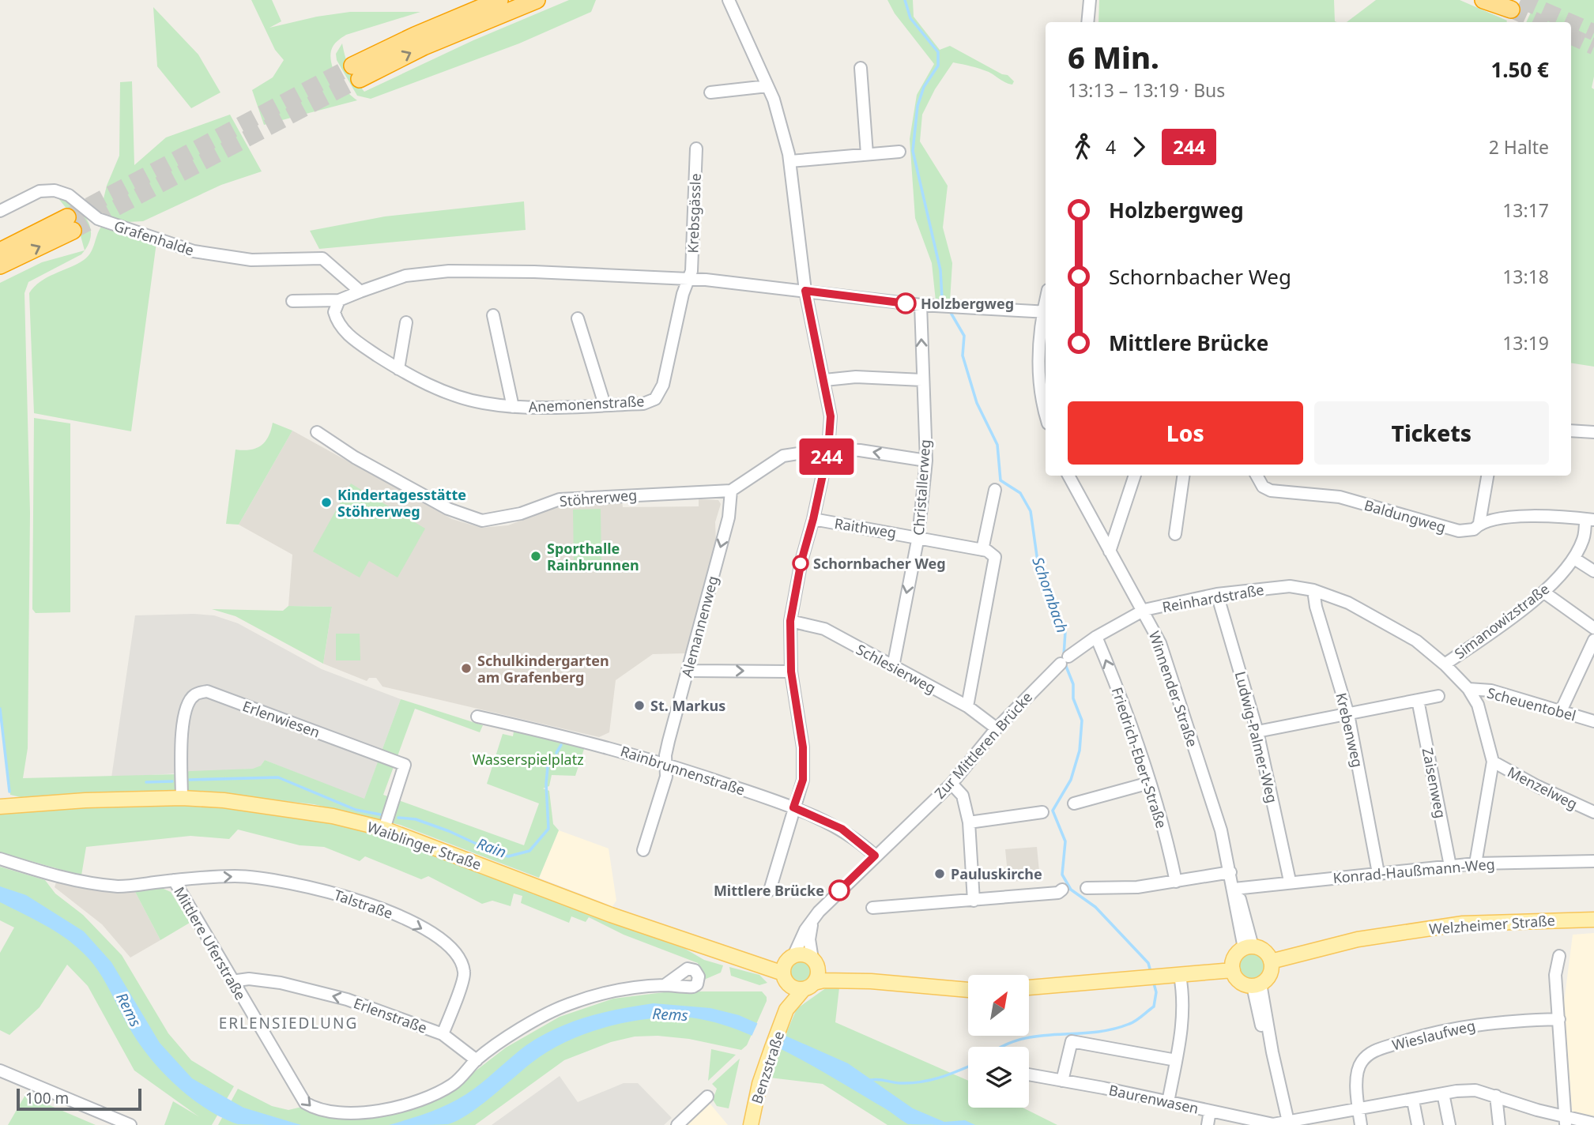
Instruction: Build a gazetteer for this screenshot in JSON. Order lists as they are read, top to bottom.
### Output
{
  "streets": {
    "main road": ["Waiblinger Straße", "Welzheimer Straße", "Benzstraße"],
    "street": [
      "Krebsgässle",
      "Grafenhalde",
      "Anemonenstraße",
      "Christallerweg",
      "Stöhrerweg",
      "Baldungweg",
      "Raithweg",
      "Reinhardstraße",
      "Simanowizstraße",
      "Alemannenweg",
      "Schlesierweg",
      "Winnender Straße",
      "Scheuentobel",
      "Erlenwiesen",
      "Krebenweg",
      "Ludwig-Palmer-Weg",
      "Zur Mittleren Brücke",
      "Friedrich-Ebert-Straße",
      "Rainbrunnenstraße",
      "Zaisenweg",
      "Menzelweg",
      "Konrad-Haußmann-Weg",
      "Talstraße",
      "Mittlere Uferstraße",
      "Erlenstraße",
      "Wieslaufweg",
      "Baurenwasen"
    ]
  },
  "crossings": [
    ["Krebsgässle", "Anemonenstraße"],
    ["Christallerweg", "Raithweg"],
    ["Christallerweg", "Schlesierweg"],
    ["Stöhrerweg", "Alemannenweg"],
    ["Baldungweg", "Simanowizstraße"],
    ["Reinhardstraße", "Simanowizstraße"],
    ["Reinhardstraße", "Winnender Straße"],
    ["Reinhardstraße", "Scheuentobel"],
    ["Reinhardstraße", "Krebenweg"],
    ["Reinhardstraße", "Ludwig-Palmer-Weg"],
    ["Reinhardstraße", "Zur Mittleren Brücke"],
    ["Reinhardstraße", "Menzelweg"],
    ["Reinhardstraße", "Konrad-Haußmann-Weg"],
    ["Alemannenweg", "Rainbrunnenstraße"],
    ["Schlesierweg", "Zur Mittleren Brücke"],
    ["Winnender Straße", "Zur Mittleren Brücke"],
    ["Winnender Straße", "Konrad-Haußmann-Weg"],
    ["Winnender Straße", "Welzheimer Straße"],
    ["Erlenwiesen", "Waiblinger Straße"],
    ["Krebenweg", "Konrad-Haußmann-Weg"],
    ["Ludwig-Palmer-Weg", "Konrad-Haußmann-Weg"],
    ["Zur Mittleren Brücke", "Friedrich-Ebert-Straße"],
    ["Zur Mittleren Brücke", "Rainbrunnenstraße"],
    ["Zur Mittleren Brücke", "Waiblinger Straße"],
    ["Zur Mittleren Brücke", "Benzstraße"],
    ["Zaisenweg", "Konrad-Haußmann-Weg"],
    ["Waiblinger Straße", "Benzstraße"],
    ["Talstraße", "Mittlere Uferstraße"],
    ["Talstraße", "Erlenstraße"],
    ["Mittlere Uferstraße", "Erlenstraße"],
    ["Wieslaufweg", "Baurenwasen"]
  ],
  "one_way": ["Friedrich-Ebert-Straße", "Talstraße", "Erlenstraße"],
  "districts": ["ERLENSIEDLUNG"],
  "water": ["Schornbach", "Rain", "Rems"],
  "parks": ["Wasserspielplatz"],
  "places": [
    "Holzbergweg",
    "Kindertagesstätte Stöhrerweg",
    "Sporthalle Rainbrunnen",
    "Schornbacher Weg",
    "Schulkindergarten am Grafenberg",
    "St. Markus",
    "Pauluskirche",
    "Mittlere Brücke"
  ],
  "lines": ["bus line 244"],
  "scale_bar": "100 m",
  "north": "top right",
  "page": {
    "on_map": "244",
    "heading": ["6 Min.", "13:13 – 13:19 · Bus", "1.50 €"],
    "legs": ["4", "244", "2 Halte"],
    "list": [
      {
        "name": "Holzbergweg",
        "value": "13:17"
      },
      {
        "name": "Schornbacher Weg",
        "value": "13:18"
      },
      {
        "name": "Mittlere Brücke",
        "value": "13:19"
      }
    ],
    "buttons": ["Los", "Tickets"],
    "scale": "100 m"
  }
}
